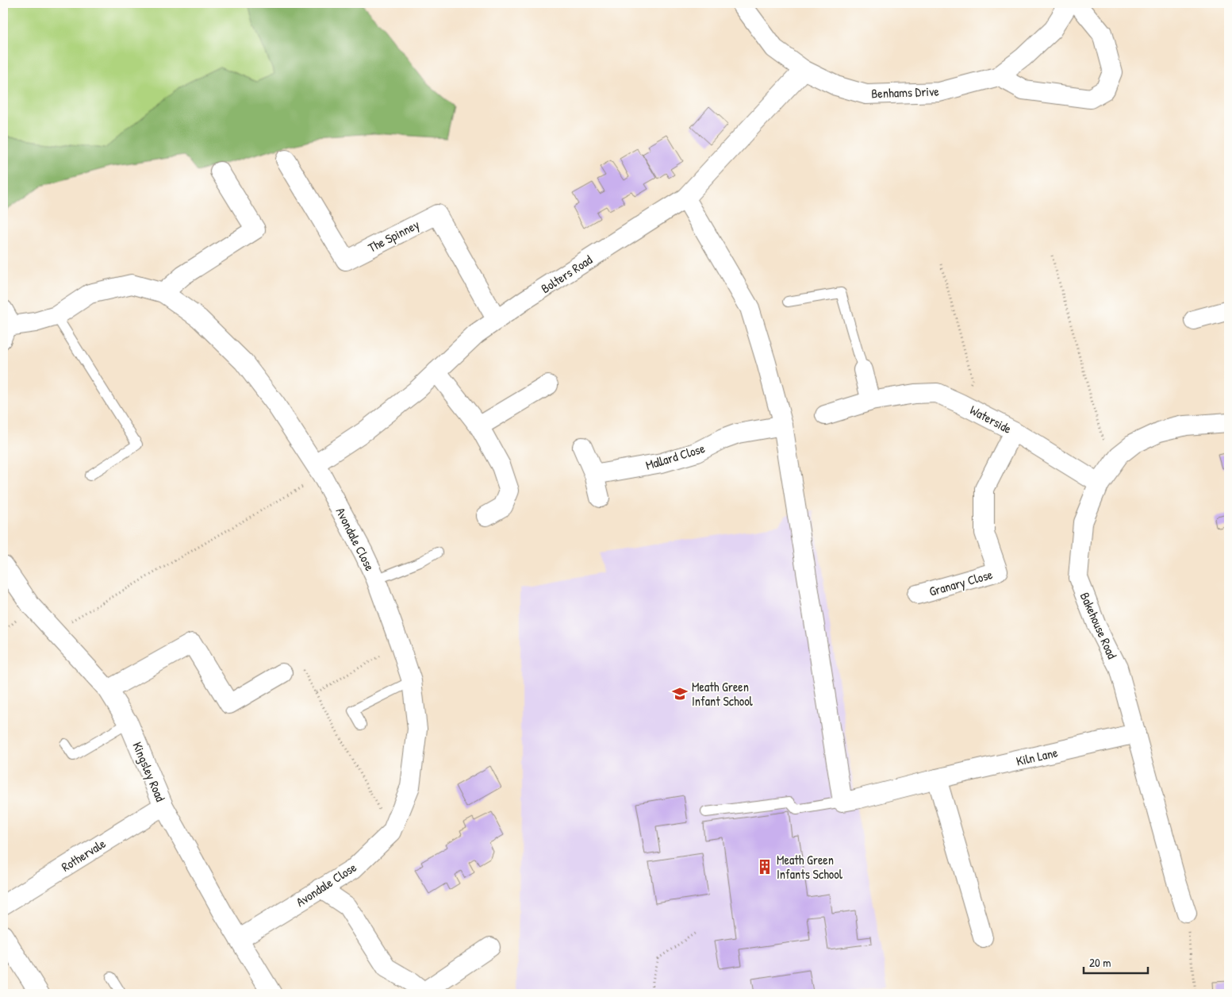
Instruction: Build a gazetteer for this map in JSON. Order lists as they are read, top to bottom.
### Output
{
  "streets": {
    "street": [
      "Benhams Drive",
      "The Spinney",
      "Bolters Road",
      "Waterside",
      "Mallard Close",
      "Avondale Close",
      "Granary Close",
      "Bakehouse Road",
      "Kiln Lane",
      "Kingsley Road",
      "Rothervale"
    ]
  },
  "crossings": [
    ["Benhams Drive", "Bolters Road"],
    ["The Spinney", "Bolters Road"],
    ["Bolters Road", "Avondale Close"],
    ["Waterside", "Granary Close"],
    ["Waterside", "Bakehouse Road"],
    ["Avondale Close", "Kingsley Road"],
    ["Bakehouse Road", "Kiln Lane"],
    ["Kingsley Road", "Rothervale"]
  ],
  "places": {
    "school or university": ["Meath Green Infant School"],
    "building": ["Meath Green Infants School"]
  },
  "scale_bar": "20 m"
}
